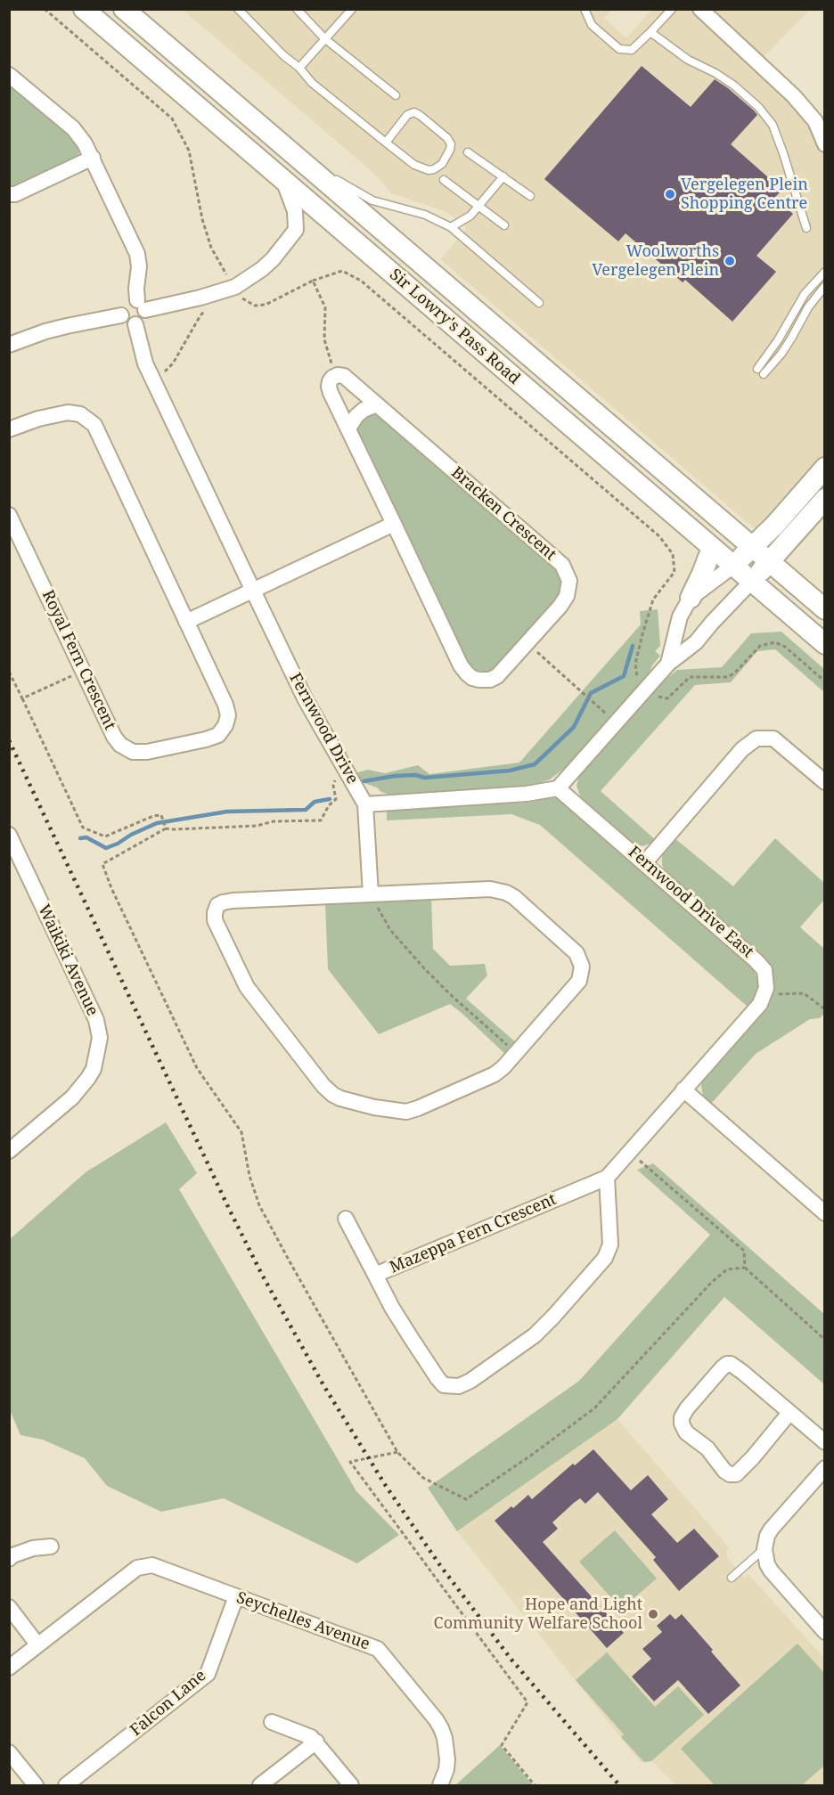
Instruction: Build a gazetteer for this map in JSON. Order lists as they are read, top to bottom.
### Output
{
  "streets": {
    "main road": ["Sir Lowry's Pass Road"],
    "street": [
      "Bracken Crescent",
      "Royal Fern Crescent",
      "Fernwood Drive",
      "Fernwood Drive East",
      "Waikiki Avenue",
      "Mazeppa Fern Crescent",
      "Seychelles Avenue",
      "Falcon Lane"
    ]
  },
  "crossings": [
    ["Seychelles Avenue", "Falcon Lane"]
  ],
  "places": ["Vergelegen Plein Shopping Centre", "Woolworths Vergelegen Plein", "Hope and Light Community Welfare School"]
}
